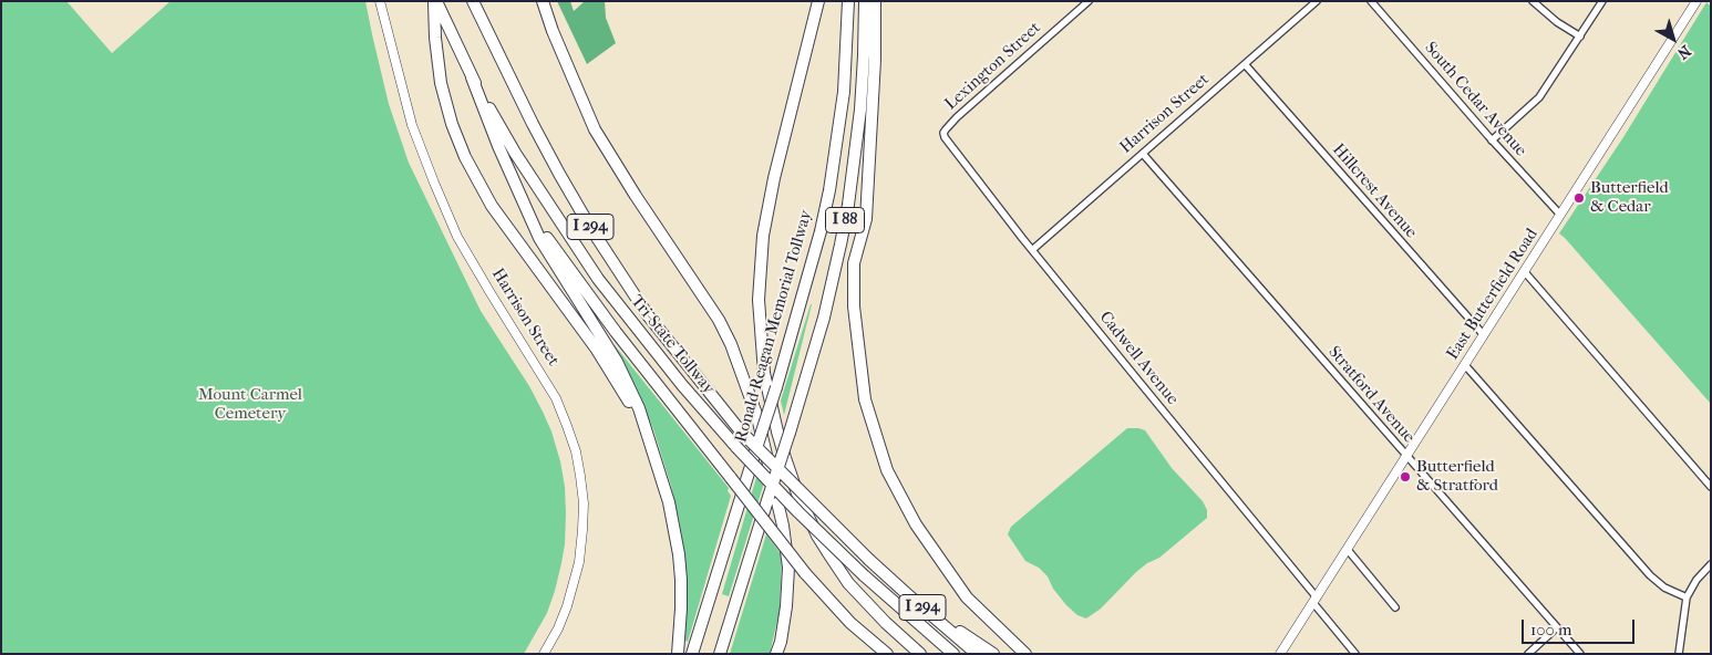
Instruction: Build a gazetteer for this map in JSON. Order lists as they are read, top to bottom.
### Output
{
  "streets": {
    "highway": [
      "I 88",
      "I 294",
      "Ronald Reagan Memorial Tollway",
      "Tri-State Tollway"
    ],
    "main road": ["Harrison Street", "East Butterfield Road"],
    "street": [
      "Lexington Street",
      "South Cedar Avenue",
      "Hillcrest Avenue",
      "Cadwell Avenue",
      "Stratford Avenue"
    ]
  },
  "crossings": [
    ["Lexington Street", "Cadwell Avenue"],
    ["South Cedar Avenue", "East Butterfield Road"],
    ["Harrison Street", "Hillcrest Avenue"],
    ["Harrison Street", "Cadwell Avenue"],
    ["Harrison Street", "Stratford Avenue"],
    ["Hillcrest Avenue", "East Butterfield Road"],
    ["East Butterfield Road", "Cadwell Avenue"],
    ["East Butterfield Road", "Stratford Avenue"]
  ],
  "parks": ["Mount Carmel Cemetery"],
  "places": ["Butterfield & Cedar", "Butterfield & Stratford"],
  "scale_bar": "100 m",
  "north": "bottom right"
}
